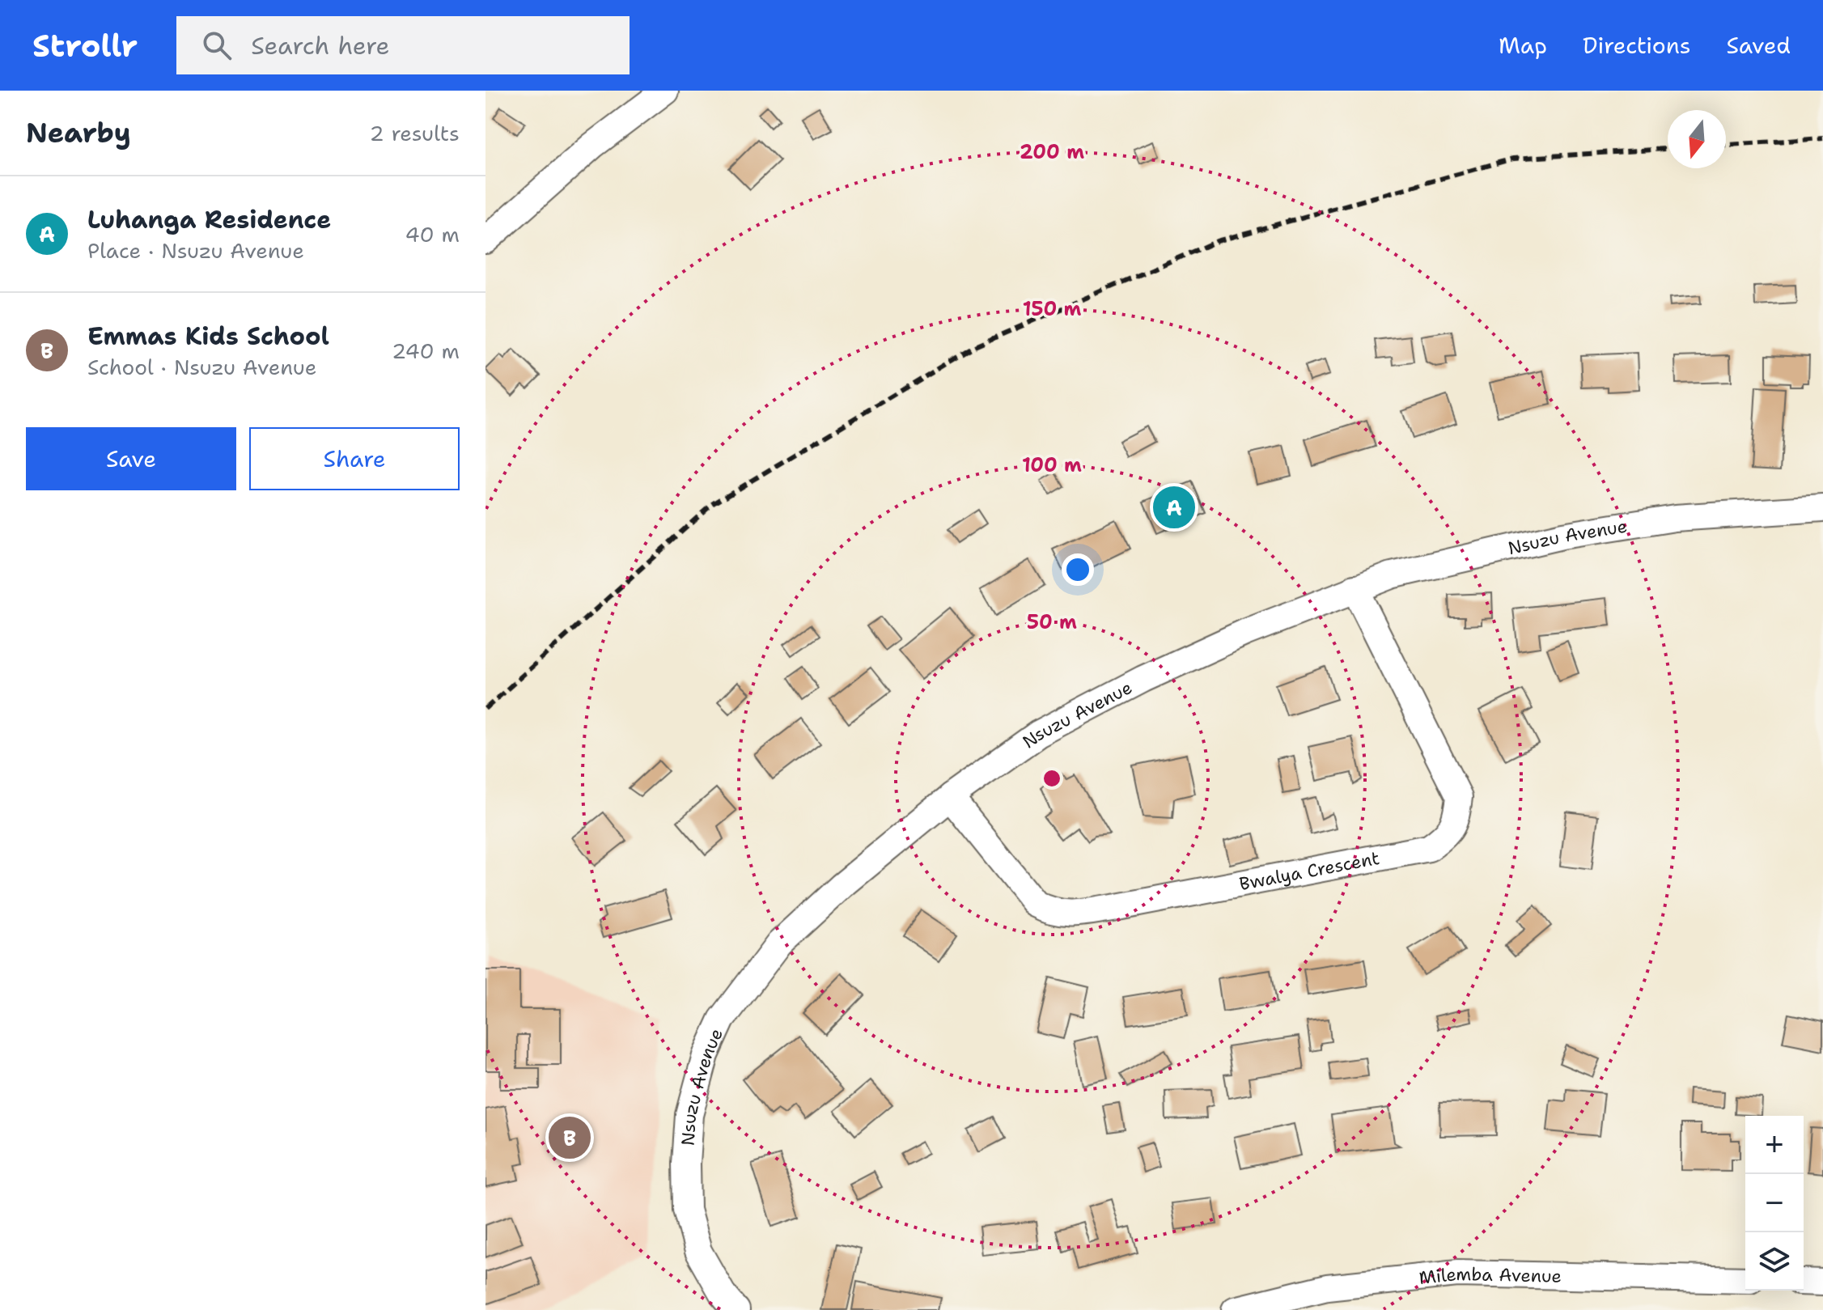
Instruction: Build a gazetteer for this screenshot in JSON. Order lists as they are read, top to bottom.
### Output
{
  "streets": {
    "street": ["Nsuzu Avenue", "Bwalya Crescent", "Milemba Avenue"]
  },
  "crossings": [
    ["Nsuzu Avenue", "Bwalya Crescent"]
  ],
  "north": "bottom",
  "page": {
    "header": "Strollr",
    "search": "Search here",
    "nav": ["Map", "Directions", "Saved"],
    "heading": ["Nearby", "2 results"],
    "list": [
      {
        "mark": "A",
        "name": "Luhanga Residence",
        "note": "Place · Nsuzu Avenue",
        "value": "40 m"
      },
      {
        "mark": "B",
        "name": "Emmas Kids School",
        "note": "School · Nsuzu Avenue",
        "value": "240 m"
      }
    ],
    "buttons": ["Save", "Share"],
    "pins": ["A", "B"],
    "map_buttons": ["+", "−"]
  },
  "rings": [
    "200 m",
    "150 m",
    "100 m",
    "50 m"
  ]
}
